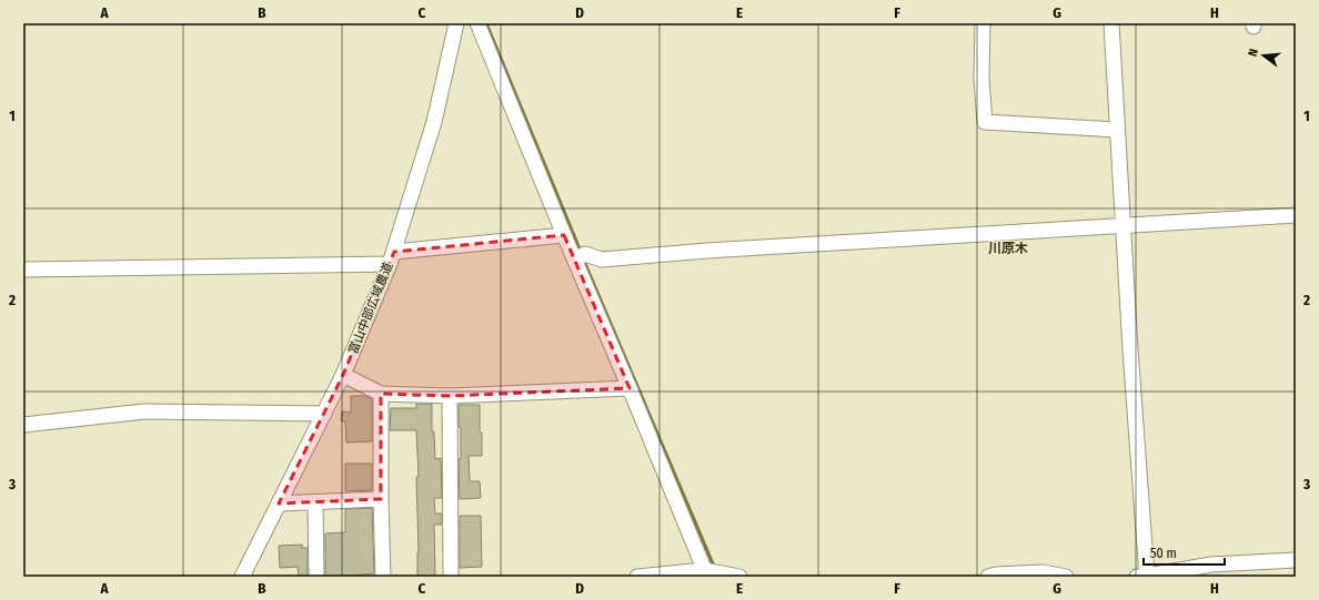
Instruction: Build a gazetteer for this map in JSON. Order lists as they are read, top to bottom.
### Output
{
  "streets": {
    "street": ["富山中部広域農道"]
  },
  "districts": ["川原木"],
  "scale_bar": "50 m",
  "north": "left",
  "grid": {
    "columns": [
      "A",
      "B",
      "C",
      "D",
      "E",
      "F",
      "G",
      "H"
    ],
    "rows": ["1", "2", "3"]
  }
}
